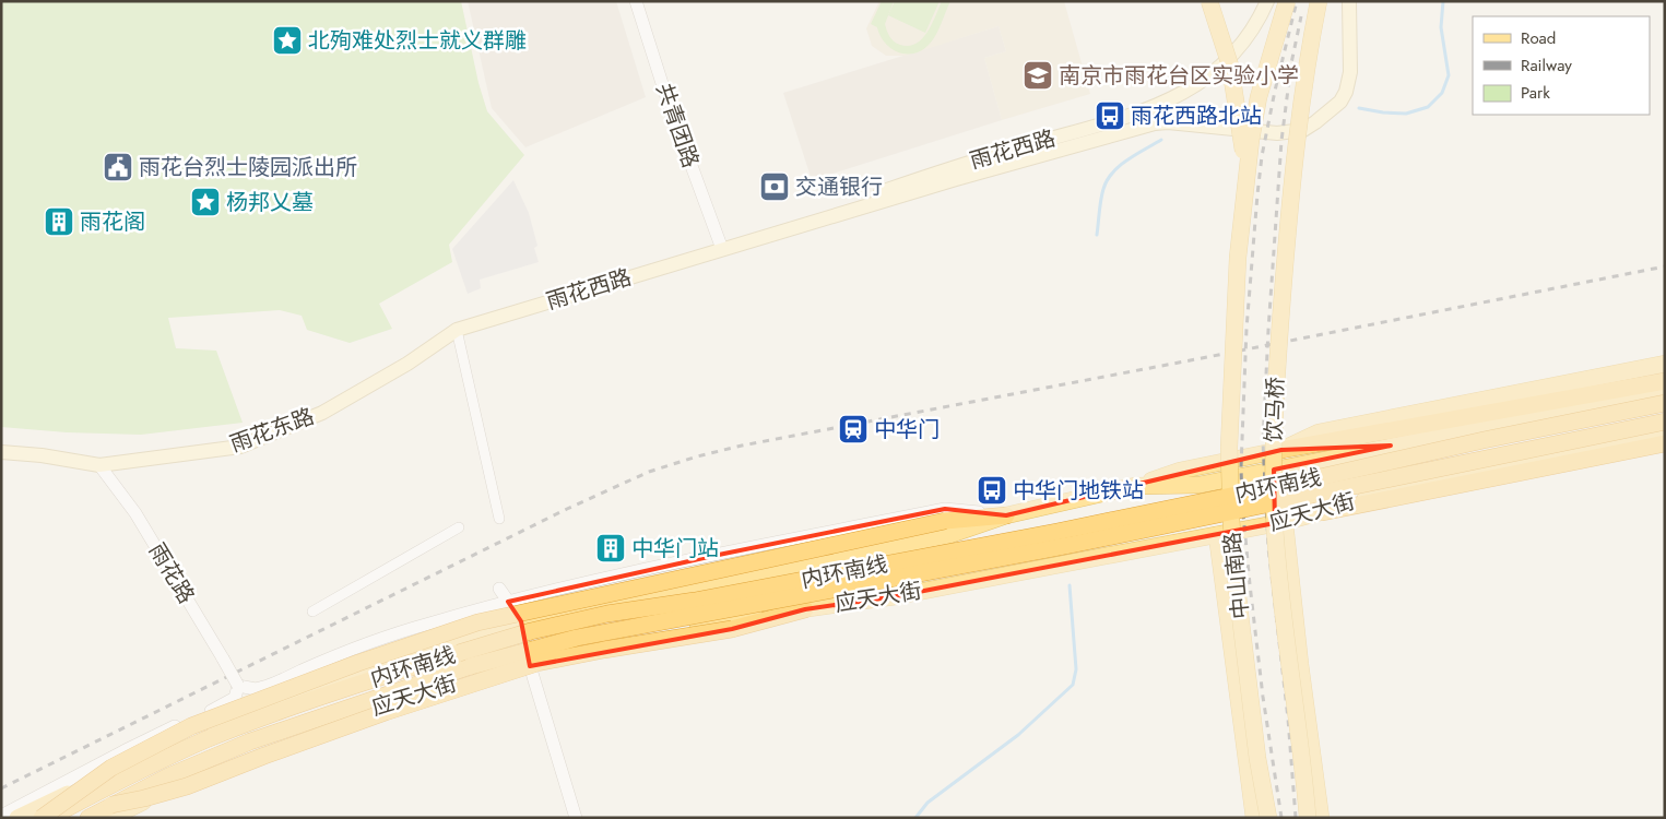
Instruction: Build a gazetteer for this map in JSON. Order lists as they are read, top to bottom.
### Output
{
  "streets": {
    "highway": ["内环南线"],
    "main road": [
      "雨花西路",
      "饮马桥",
      "雨花东路",
      "应天大街",
      "中山南路"
    ],
    "street": ["共青团路", "雨花路"]
  },
  "crossings": [
    ["共青团路", "雨花西路"],
    ["雨花西路", "雨花东路"],
    ["雨花东路", "雨花路"],
    ["内环南线", "应天大街"],
    ["应天大街", "雨花路"]
  ],
  "places": {
    "place": ["北殉难处烈士就义群雕", "杨邦乂墓"],
    "school or university": ["南京市雨花台区实验小学"],
    "bus stop": ["雨花西路北站", "中华门地铁站"],
    "public building": ["雨花台烈士陵园派出所"],
    "bank": ["交通银行"],
    "building": ["雨花阁", "中华门站"],
    "station": ["中华门"]
  },
  "legend": ["Road", "Railway", "Park"]
}
